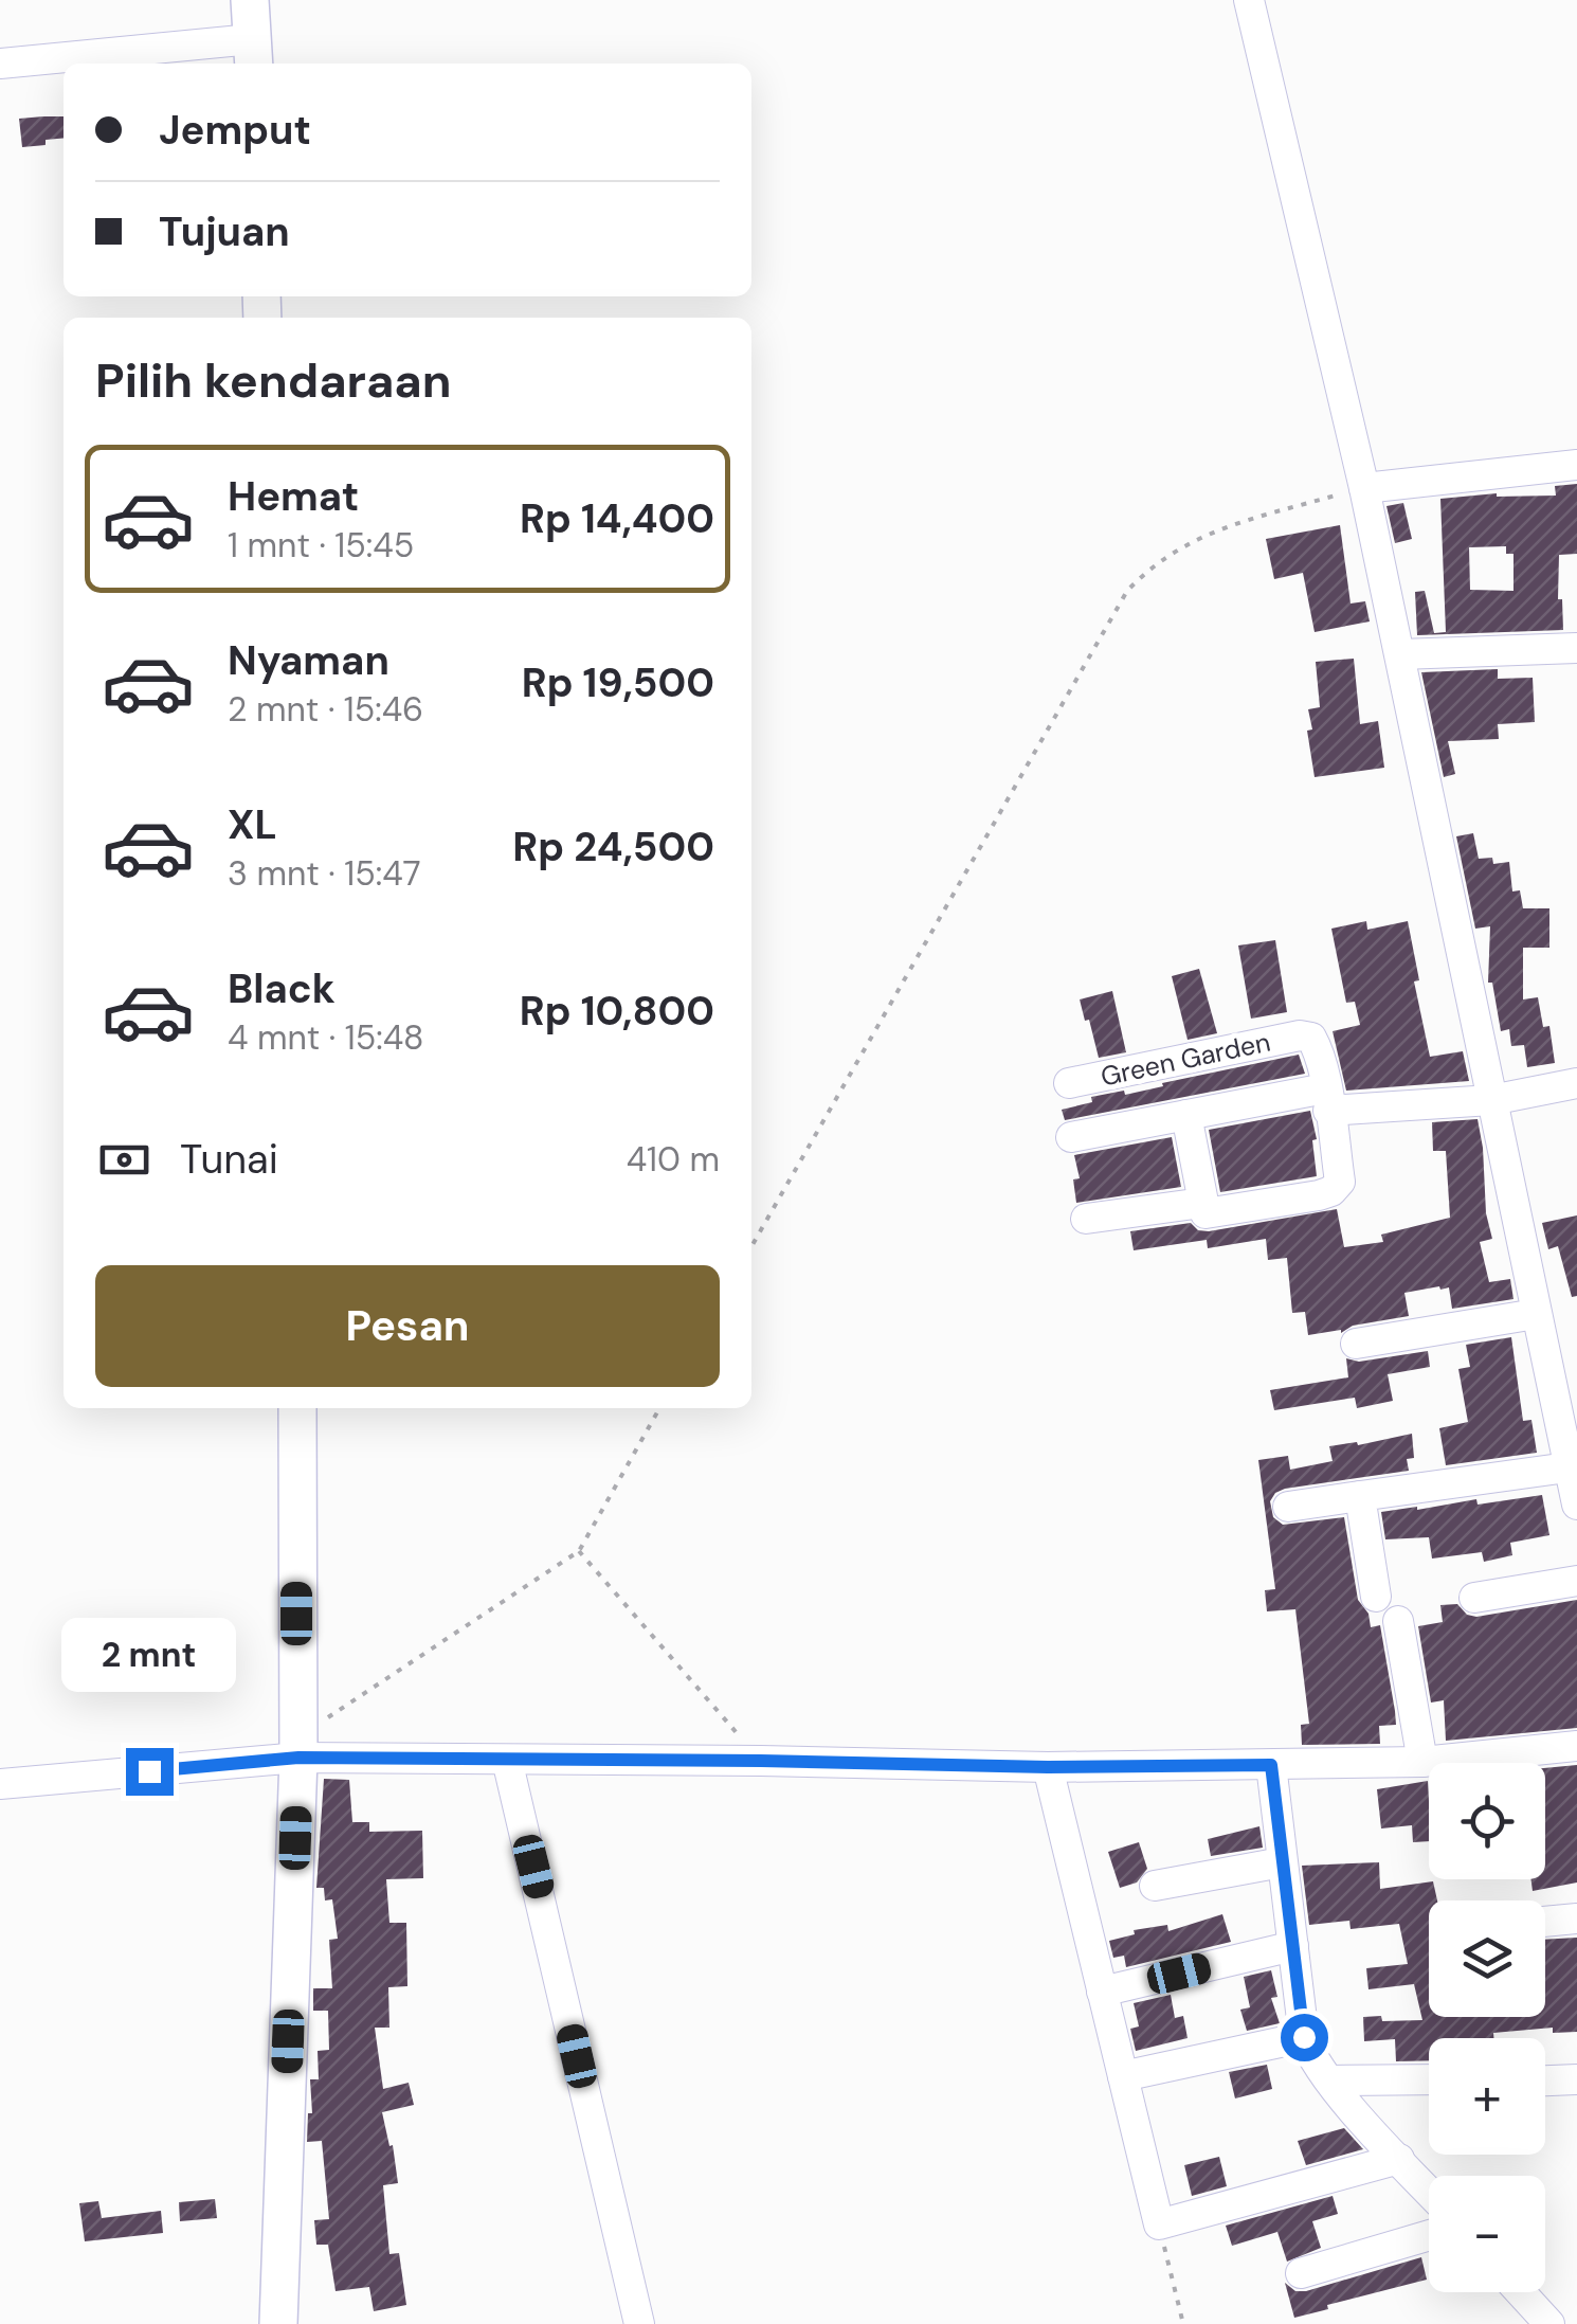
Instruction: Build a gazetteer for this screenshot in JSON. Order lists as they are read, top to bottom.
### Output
{
  "streets": {
    "street": ["Green Garden"]
  },
  "page": {
    "banner": ["Jemput", "Tujuan"],
    "heading": "Pilih kendaraan",
    "list": [
      {
        "name": "Hemat",
        "note": "1 mnt · 15:45",
        "value": "Rp 14,400"
      },
      {
        "name": "Nyaman",
        "note": "2 mnt · 15:46",
        "value": "Rp 19,500"
      },
      {
        "name": "XL",
        "note": "3 mnt · 15:47",
        "value": "Rp 24,500"
      },
      {
        "name": "Black",
        "note": "4 mnt · 15:48",
        "value": "Rp 10,800"
      }
    ],
    "pay": ["Tunai", "410 m"],
    "buttons": "Pesan",
    "bubble": "2 mnt",
    "map_buttons": ["+", "−"]
  }
}
